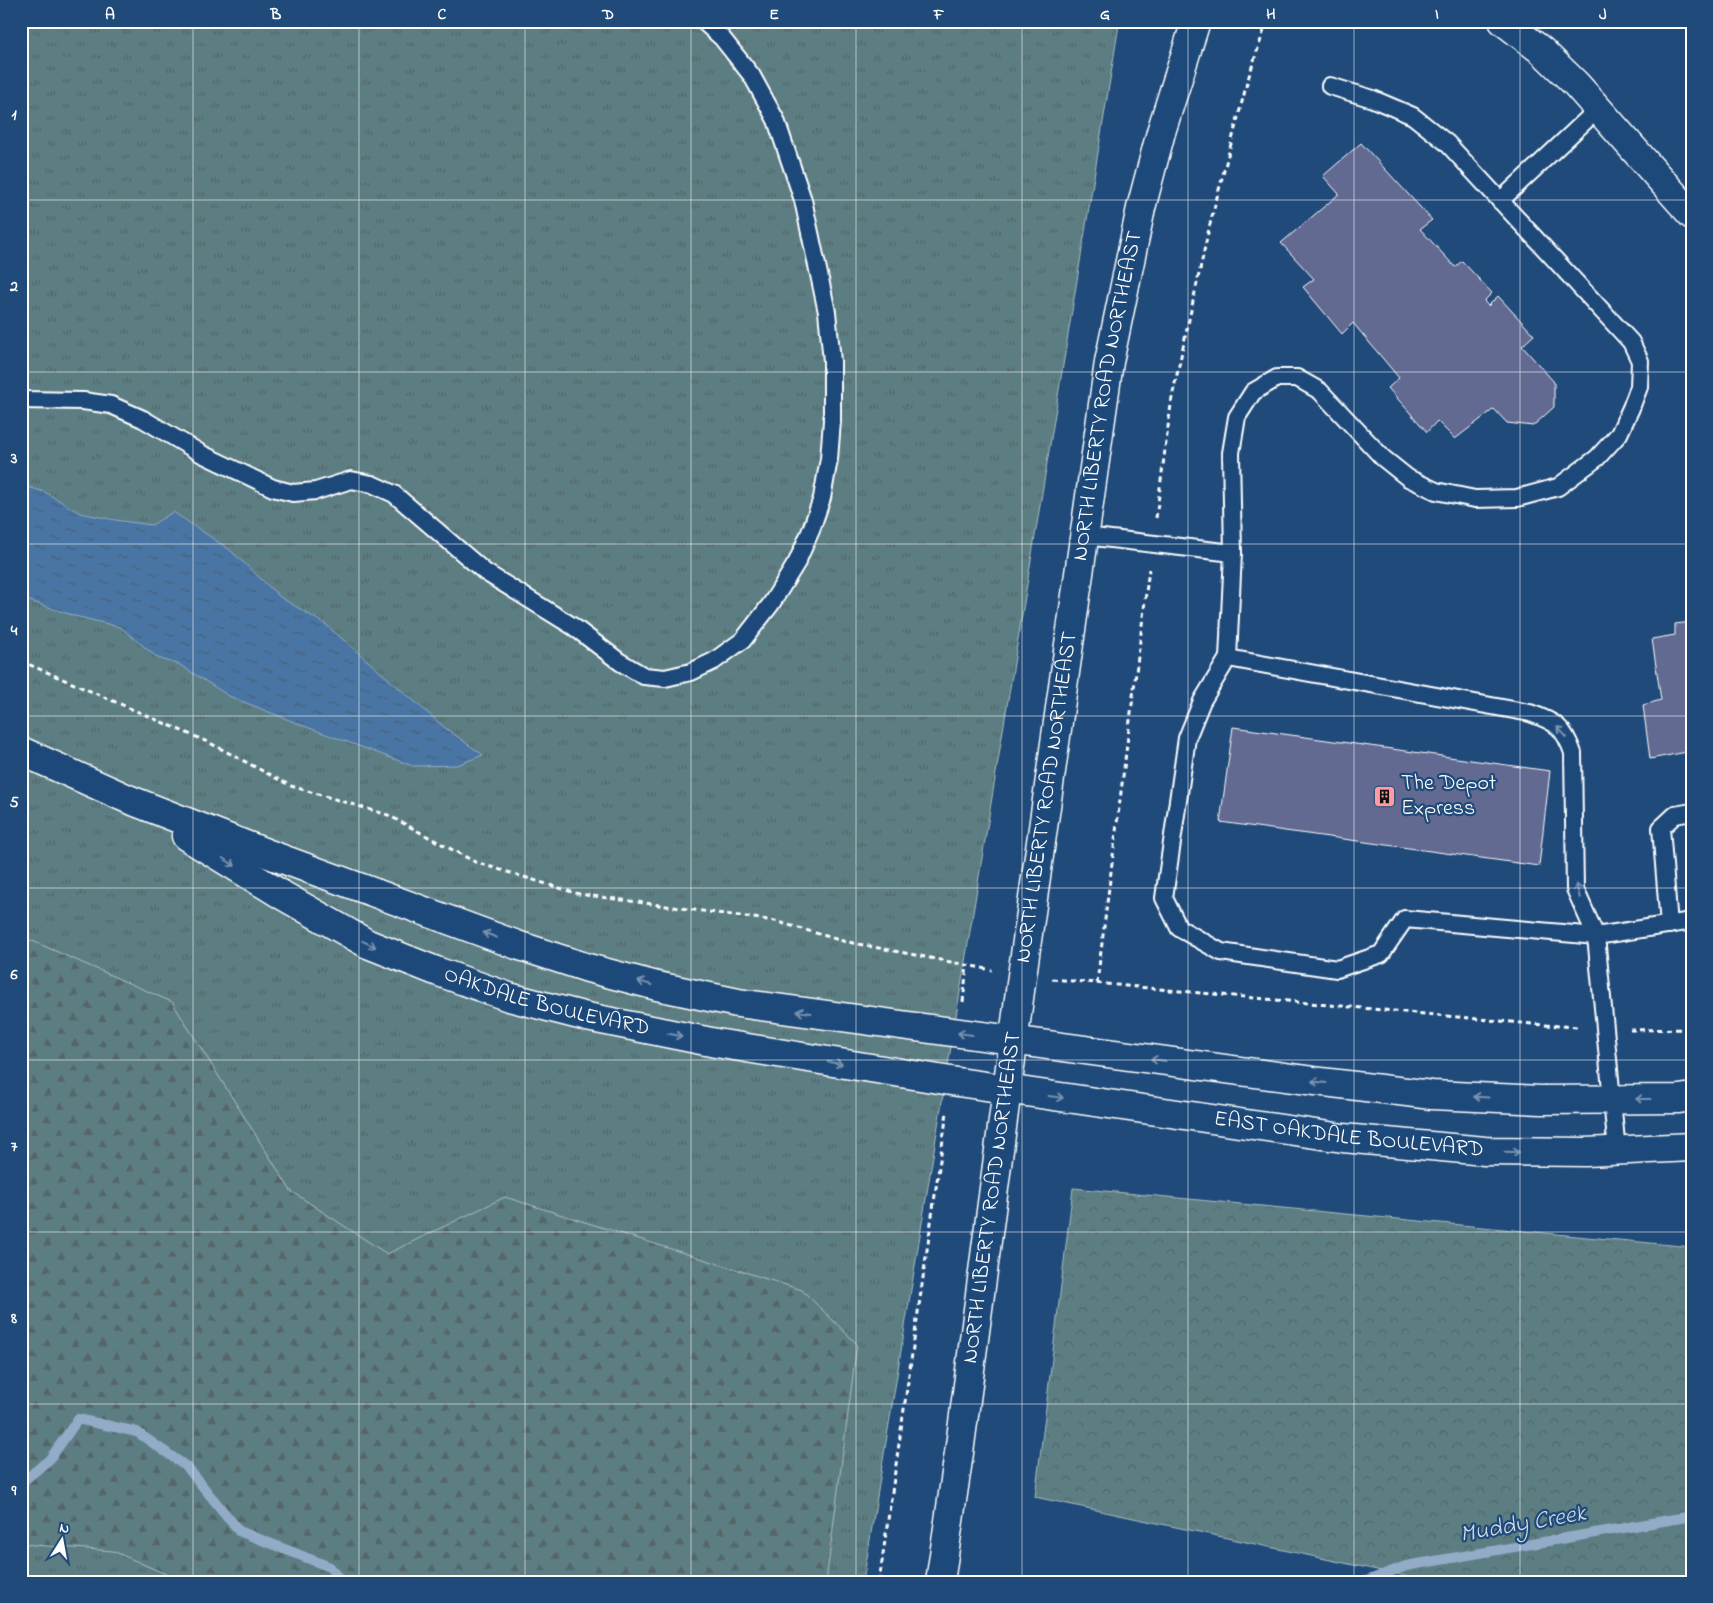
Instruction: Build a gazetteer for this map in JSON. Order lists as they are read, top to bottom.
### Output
{
  "streets": {
    "main road": ["NORTH LIBERTY ROAD NORTHEAST", "OAKDALE BOULEVARD", "EAST OAKDALE BOULEVARD"]
  },
  "crossings": [
    ["NORTH LIBERTY ROAD NORTHEAST", "OAKDALE BOULEVARD"],
    ["NORTH LIBERTY ROAD NORTHEAST", "EAST OAKDALE BOULEVARD"],
    ["OAKDALE BOULEVARD", "EAST OAKDALE BOULEVARD"]
  ],
  "water": ["Muddy Creek"],
  "places": {
    "building": ["The Depot Express"]
  },
  "north": "top",
  "grid": {
    "columns": [
      "A",
      "B",
      "C",
      "D",
      "E",
      "F",
      "G",
      "H",
      "I",
      "J"
    ],
    "rows": [
      "1",
      "2",
      "3",
      "4",
      "5",
      "6",
      "7",
      "8",
      "9"
    ]
  }
}
